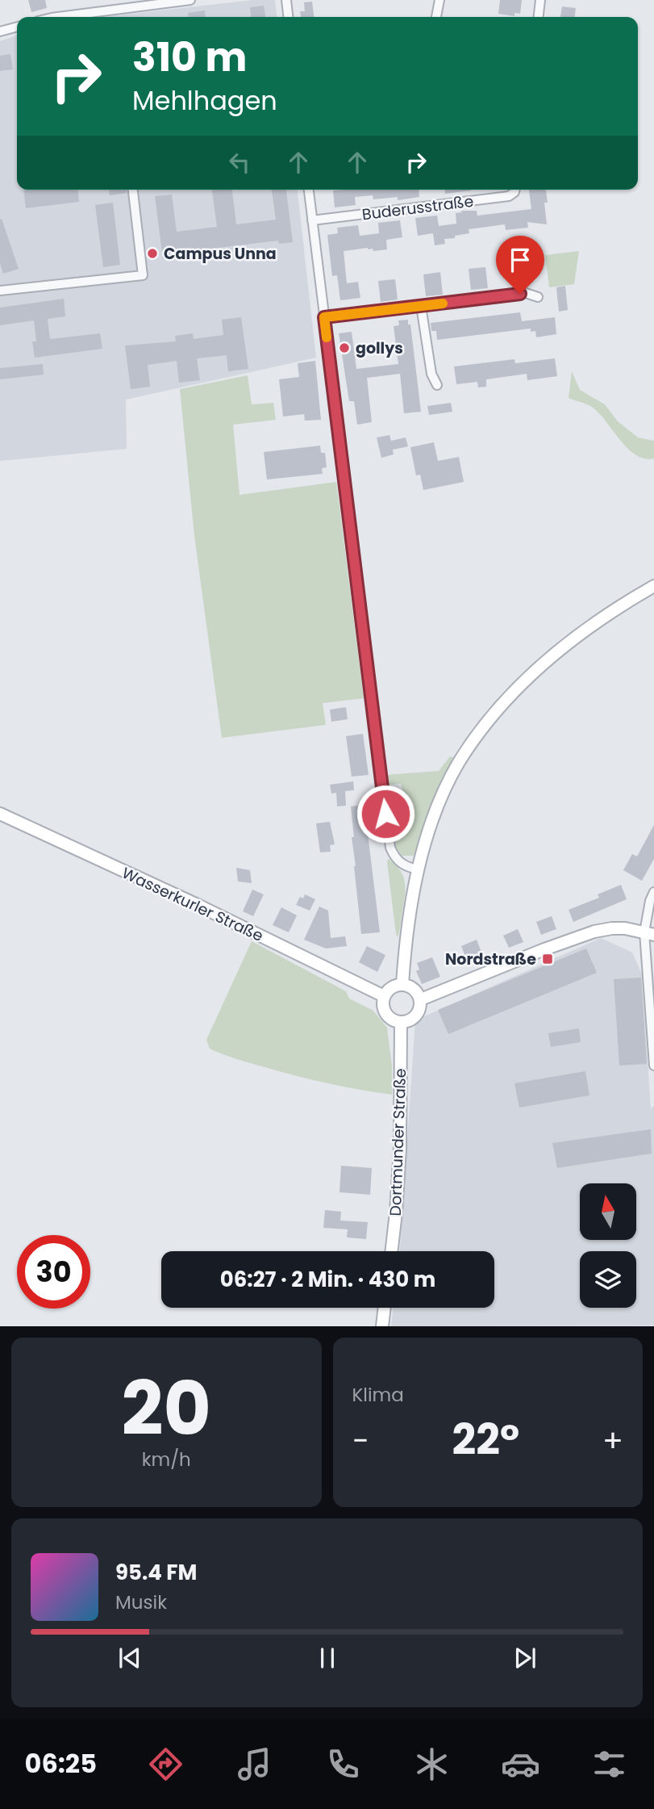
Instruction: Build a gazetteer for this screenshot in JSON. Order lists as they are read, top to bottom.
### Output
{
  "streets": {
    "main road": ["Wasserkurler Straße", "Dortmunder Straße"],
    "street": ["Buderusstraße"]
  },
  "crossings": [
    ["Wasserkurler Straße", "Dortmunder Straße"]
  ],
  "places": {
    "other": ["Campus Unna", "gollys"],
    "transit": ["Nordstraße"]
  },
  "north": "top",
  "page": {
    "turn": ["310 m", "Mehlhagen"],
    "limit": "30",
    "trip": "06:27 · 2 Min. · 430 m",
    "tile": [
      ["20", "km/h"],
      "Klima"
    ],
    "heat": ["−", "22°", "+"],
    "song": ["95.4 FM", "Musik"],
    "tabs": "06:25"
  }
}
